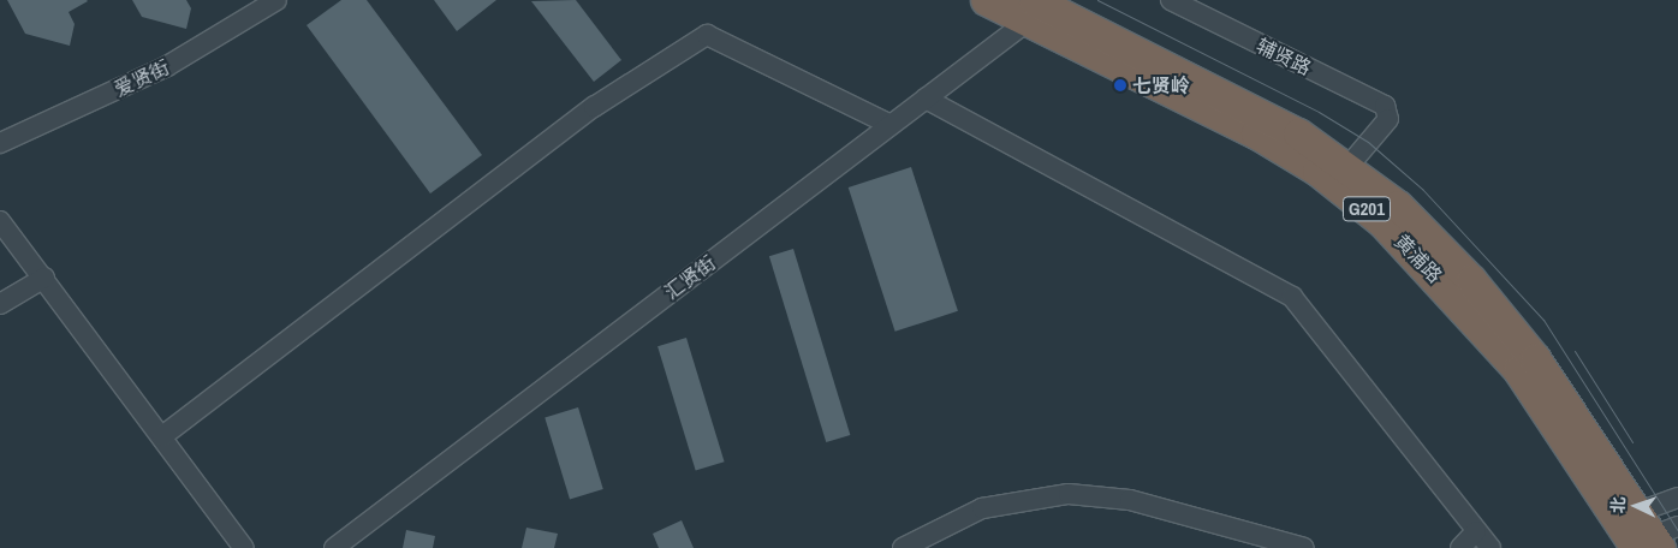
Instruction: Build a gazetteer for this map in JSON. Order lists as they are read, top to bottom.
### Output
{
  "streets": {
    "highway": ["G201", "黄浦路"],
    "street": ["辅贤路", "爱贤街", "汇贤街"]
  },
  "crossings": [
    ["辅贤路", "黄浦路"],
    ["黄浦路", "汇贤街"]
  ],
  "places": ["七贤岭"],
  "north": "left"
}
